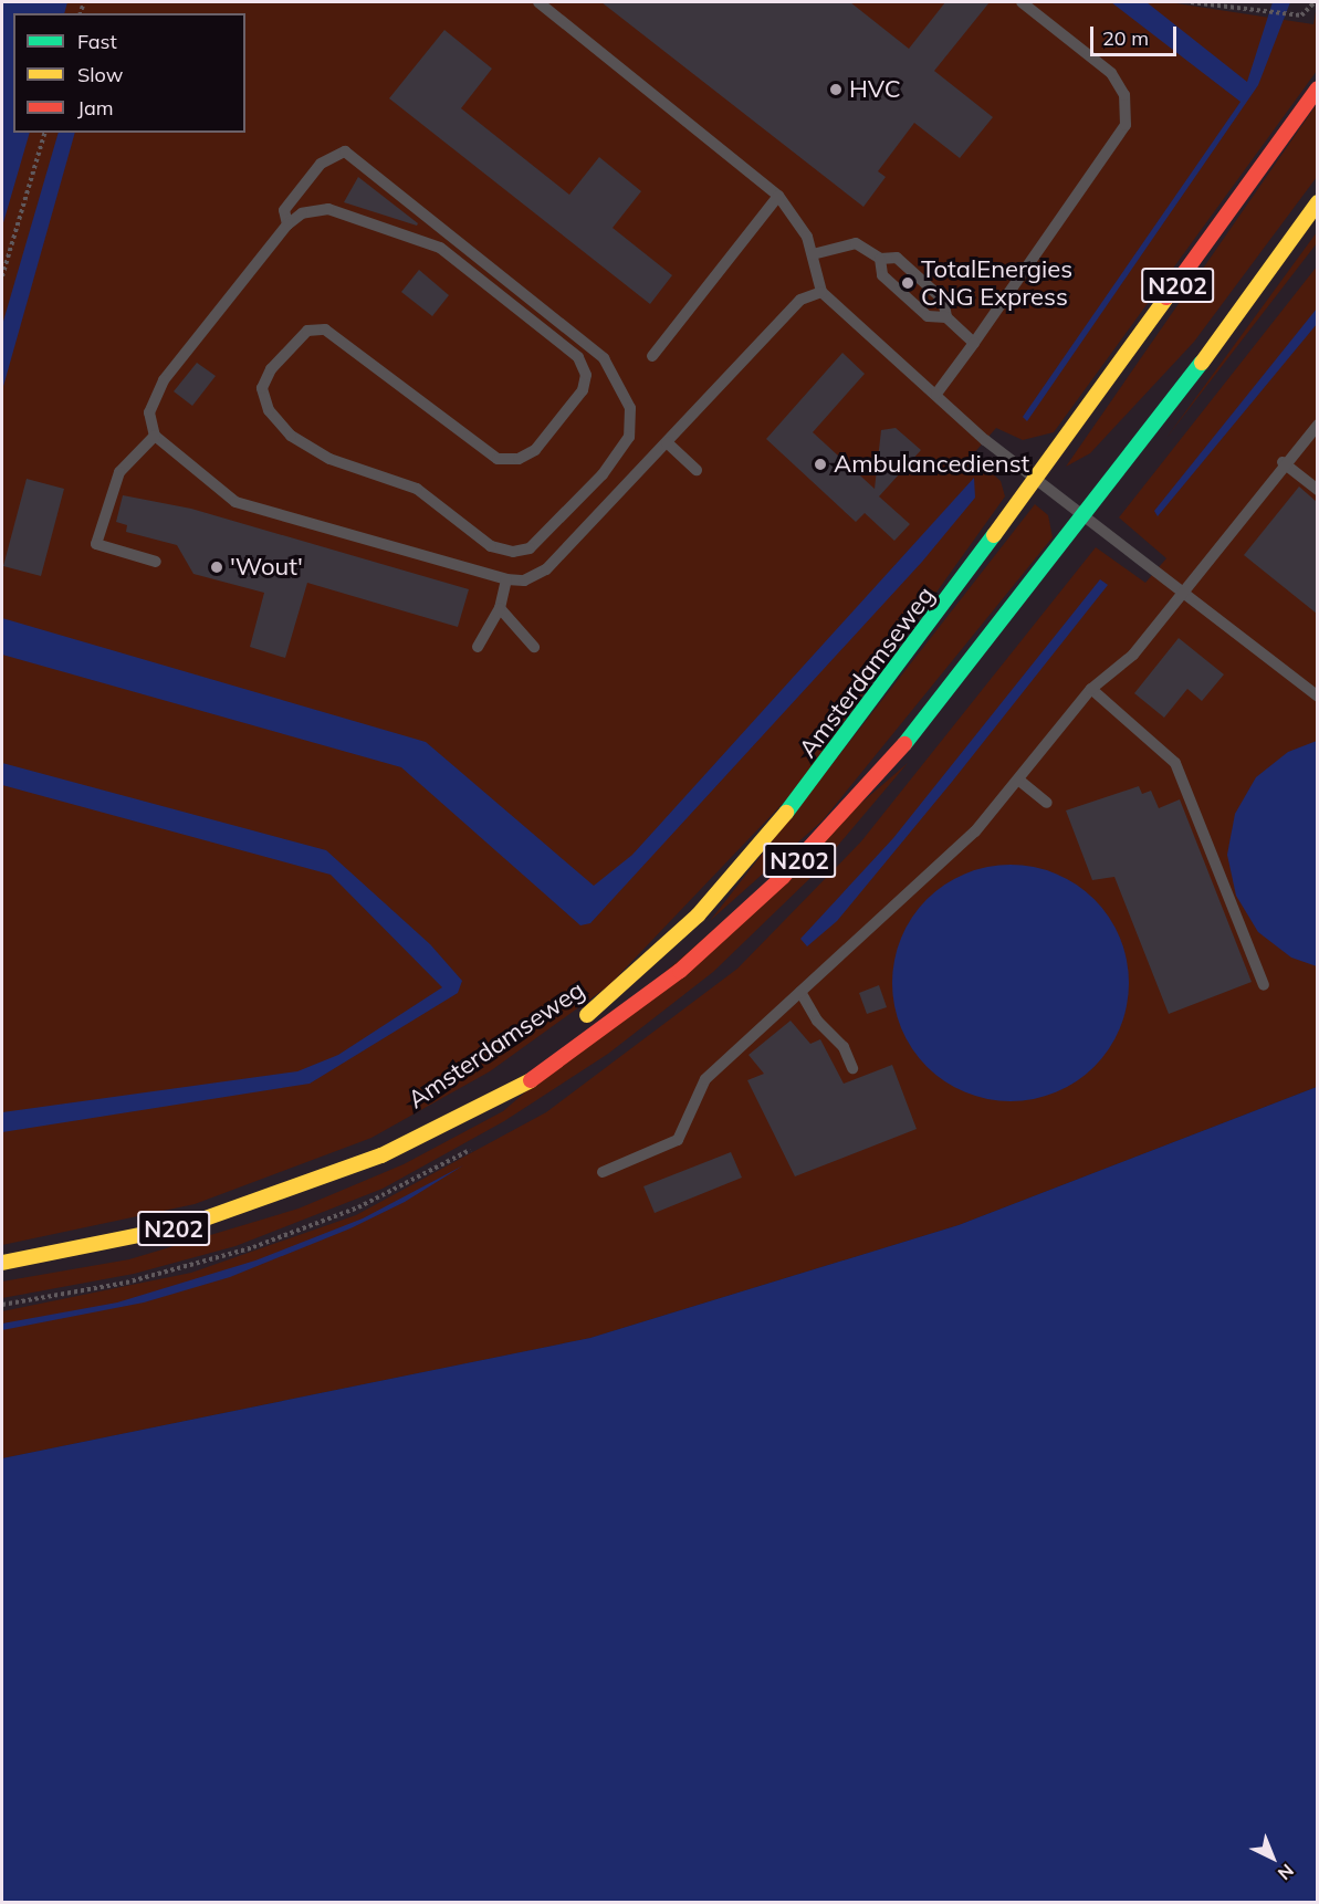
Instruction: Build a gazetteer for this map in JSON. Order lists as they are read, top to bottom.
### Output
{
  "streets": {
    "main road": ["N202", "Amsterdamseweg"]
  },
  "places": [
    "HVC",
    "TotalEnergies CNG Express",
    "Ambulancedienst",
    "'Wout'"
  ],
  "legend": ["Fast", "Slow", "Jam"],
  "scale_bar": "20 m",
  "north": "bottom right"
}
